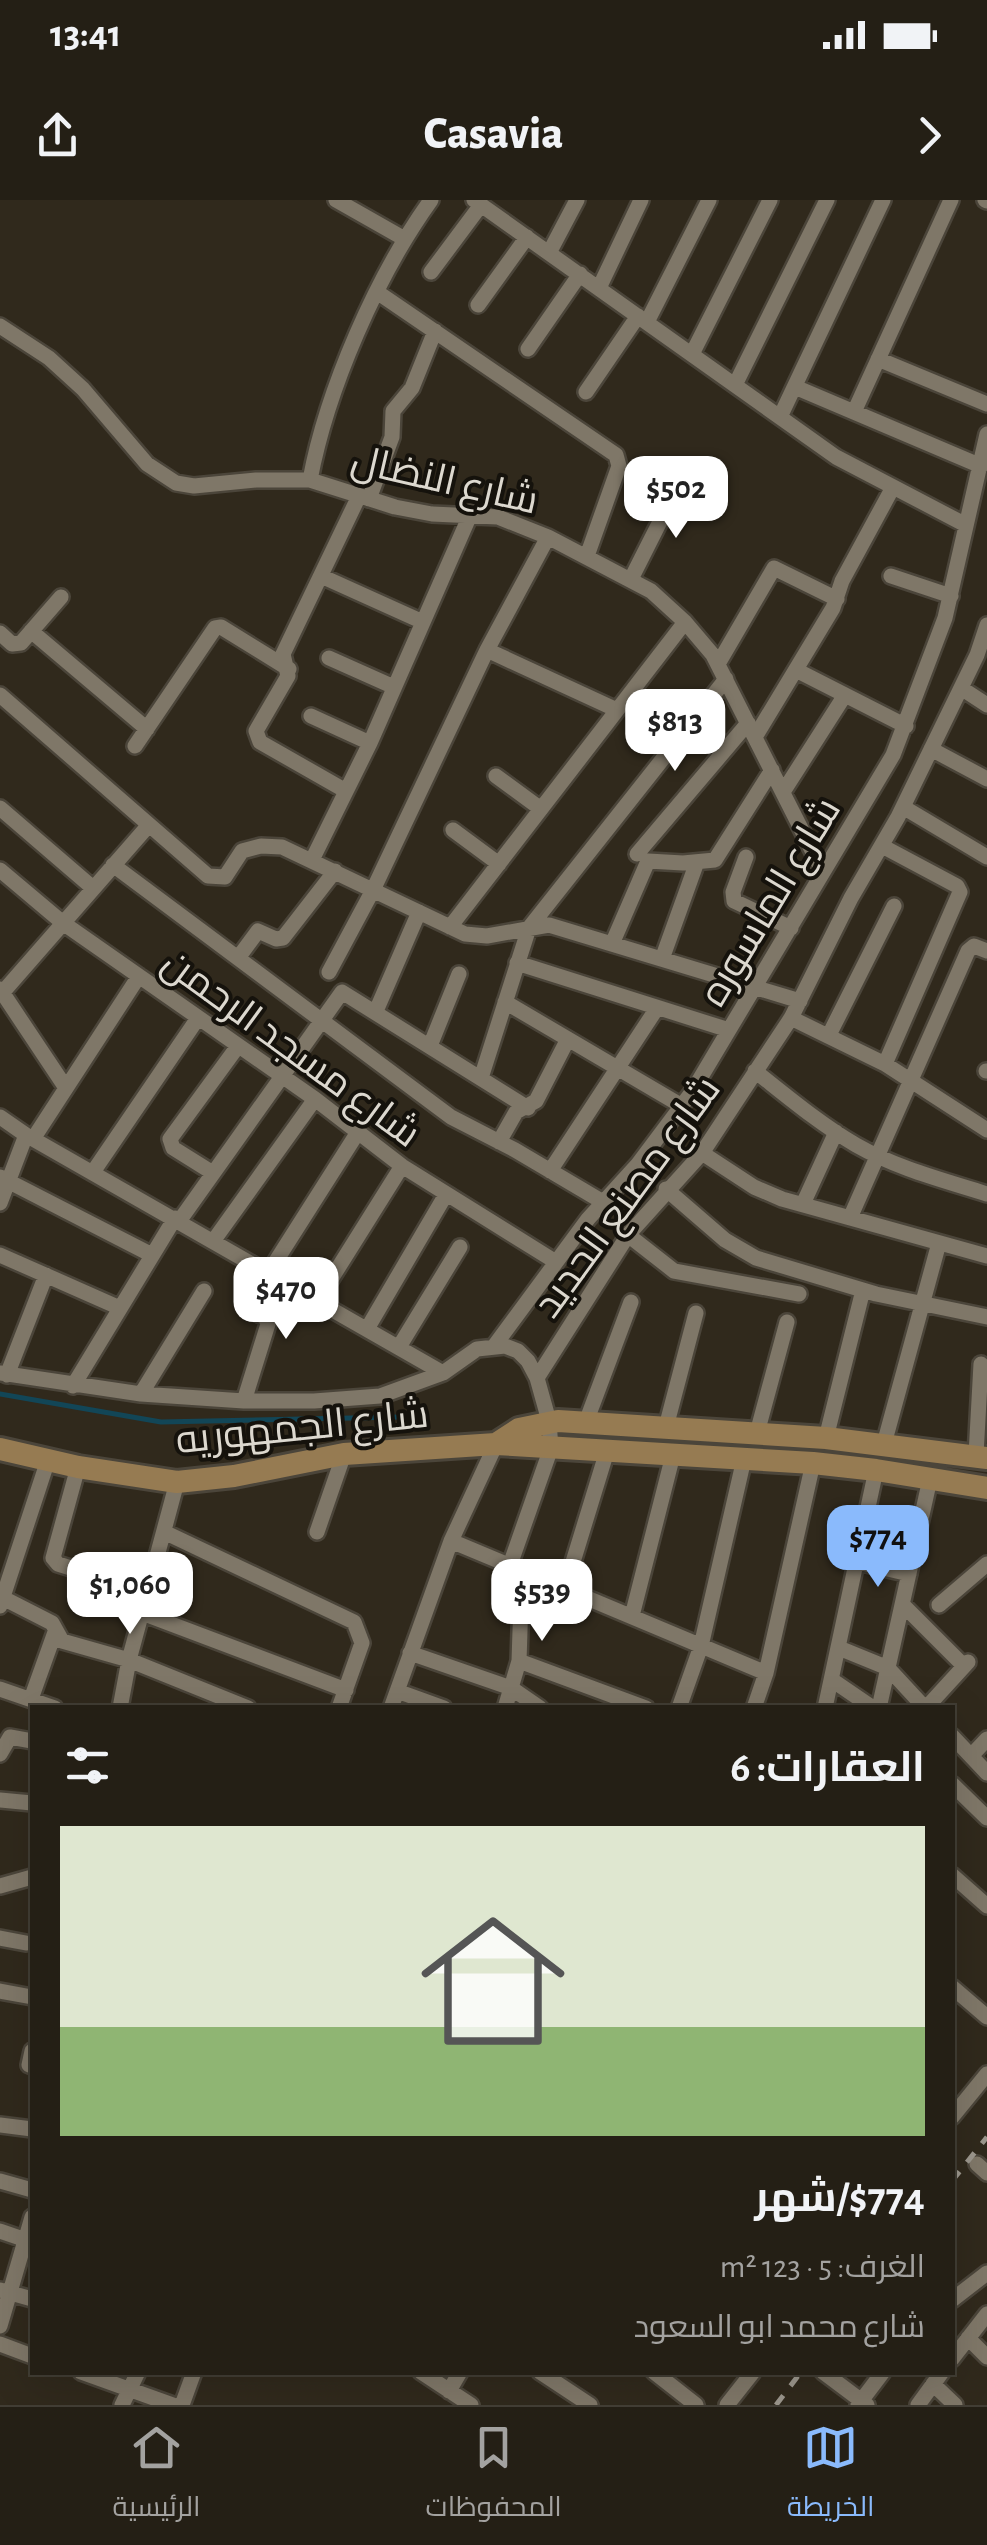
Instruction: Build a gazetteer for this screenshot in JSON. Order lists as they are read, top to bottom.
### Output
{
  "streets": {
    "main road": ["شارع الجمهوريه"],
    "street": [
      "شارع النضال",
      "شارع الماسوره",
      "شارع مسجد الرحمن",
      "شارع مصنع الحديد"
    ]
  },
  "crossings": [
    ["شارع النضال", "شارع الماسوره"],
    ["شارع الماسوره", "شارع مسجد الرحمن"],
    ["شارع الماسوره", "شارع الجمهوريه"]
  ],
  "page": {
    "status": "13:41",
    "header": "Casavia",
    "price": [
      "$502",
      "$813",
      "$470",
      "$774",
      "$1,060",
      "$539"
    ],
    "heading": "العقارات: 6",
    "list": [
      {
        "name": "$774/شهر",
        "note": "الغرف: 5 · 123 m² · شارع محمد ابو السعود"
      }
    ],
    "tabs": ["الخريطة", "المحفوظات", "الرئيسية"]
  }
}
